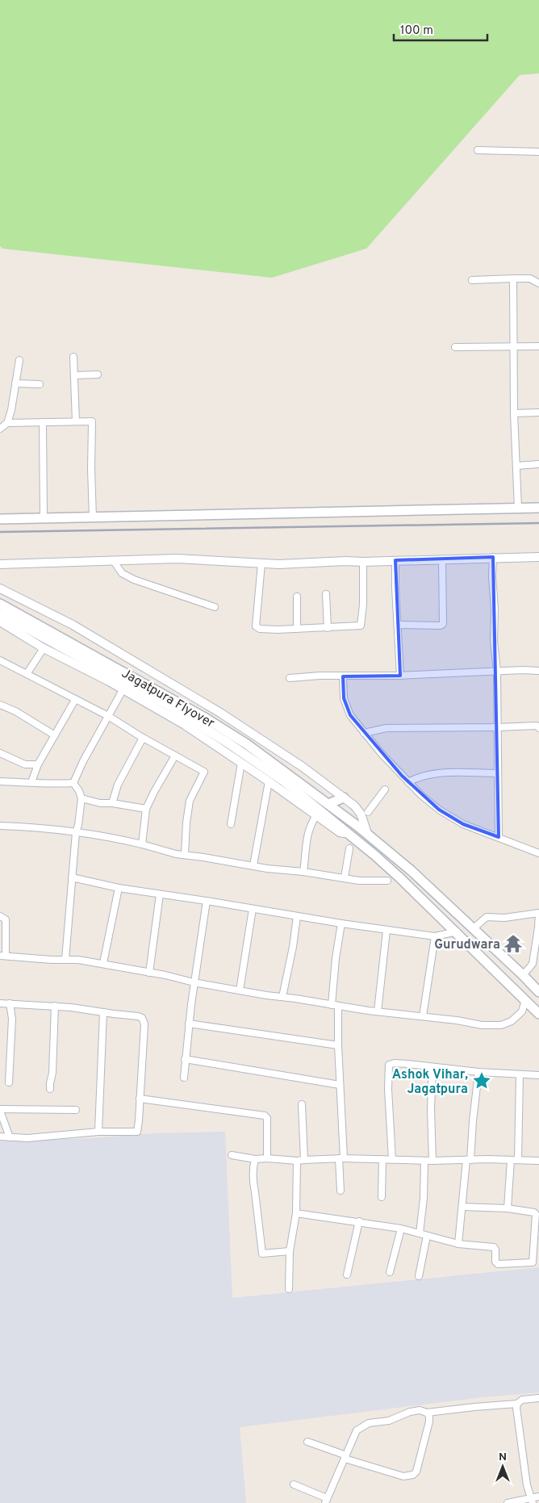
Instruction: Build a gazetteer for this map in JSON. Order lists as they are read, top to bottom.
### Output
{
  "streets": {
    "main road": ["Jagatpura Flyover"]
  },
  "places": {
    "temple": ["Gurudwara"],
    "place": ["Ashok Vihar, Jagatpura"]
  },
  "scale_bar": "100 m",
  "north": "top"
}
